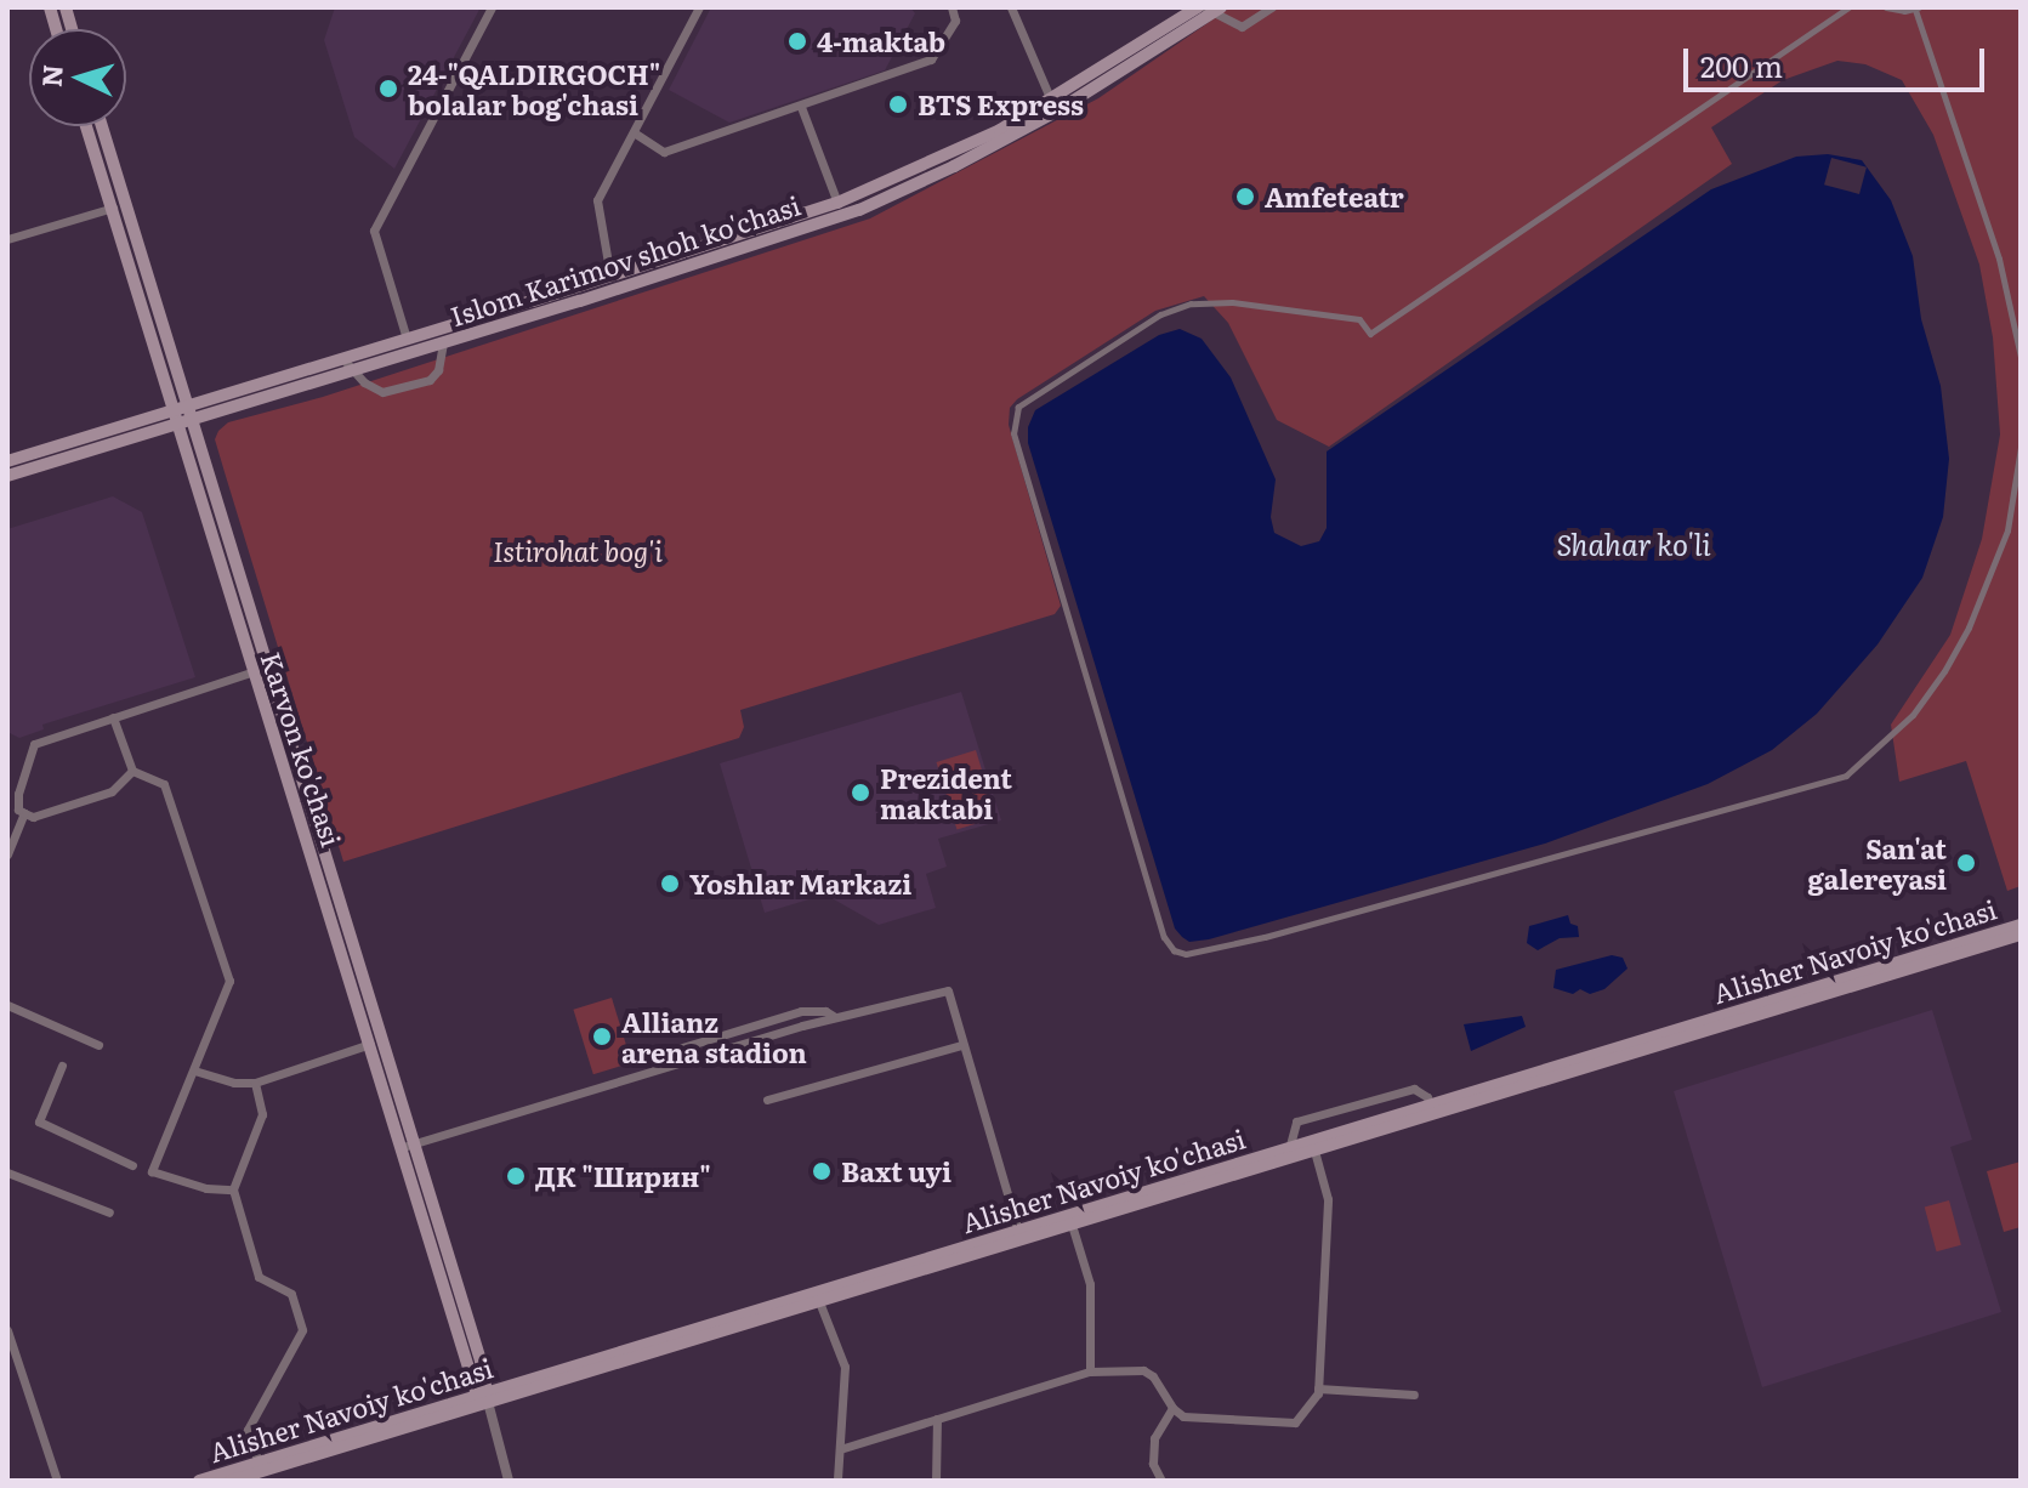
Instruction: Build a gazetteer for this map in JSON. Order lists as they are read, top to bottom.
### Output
{
  "streets": {
    "main road": ["Islom Karimov shoh ko'chasi", "Karvon ko'chasi", "Alisher Navoiy ko'chasi"]
  },
  "crossings": [
    ["Islom Karimov shoh ko'chasi", "Karvon ko'chasi"],
    ["Karvon ko'chasi", "Alisher Navoiy ko'chasi"]
  ],
  "water": ["Shahar ko'li"],
  "parks": ["Istirohat bog'i"],
  "places": [
    "4-maktab",
    "24-\"QALDIRGOCH\" bolalar bog'chasi",
    "BTS Express",
    "Amfeteatr",
    "Prezident maktabi",
    "San'at galereyasi",
    "Yoshlar Markazi",
    "Allianz arena stadion",
    "Baxt uyi",
    "ДК \"Ширин\""
  ],
  "scale_bar": "200 m",
  "north": "left"
}
